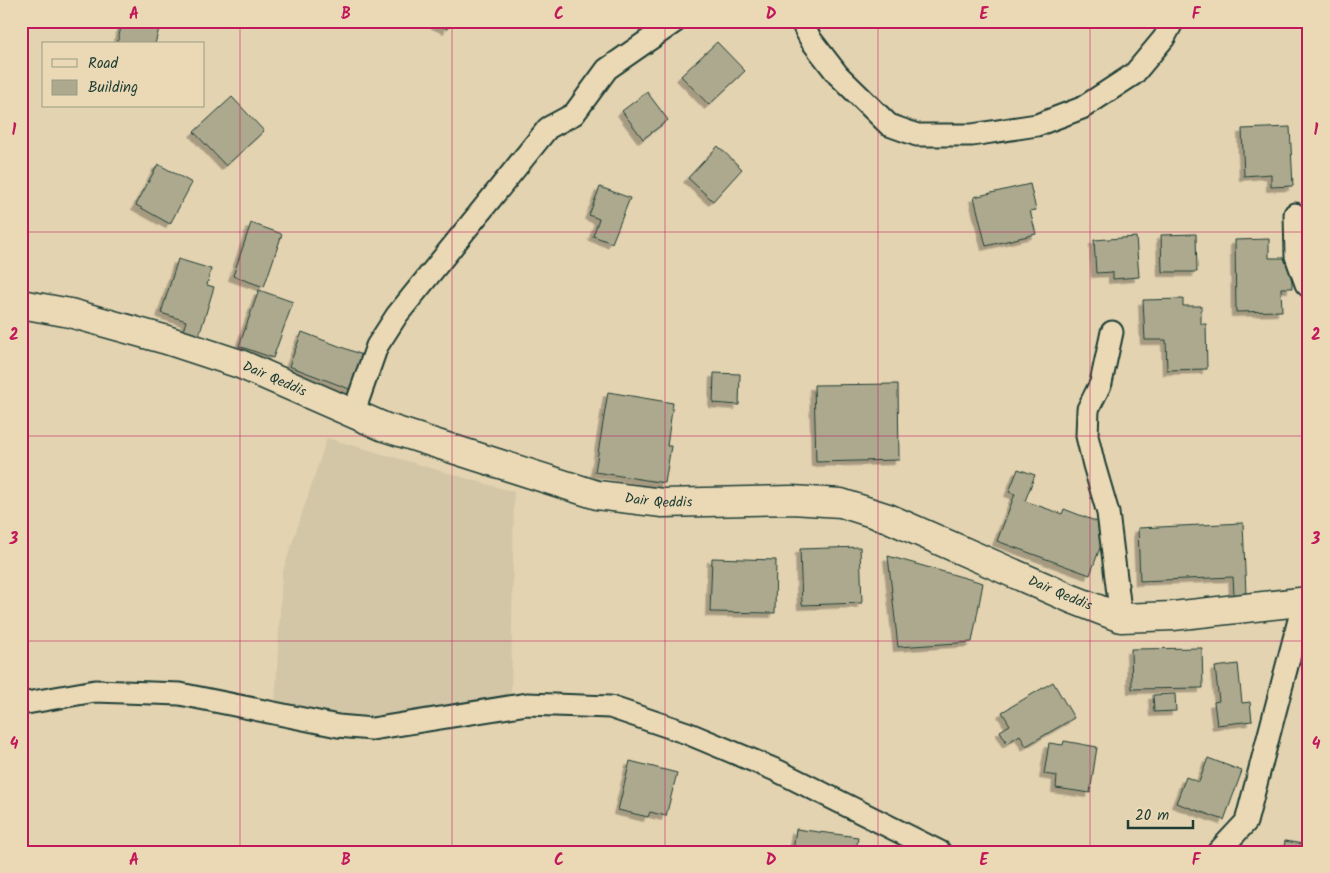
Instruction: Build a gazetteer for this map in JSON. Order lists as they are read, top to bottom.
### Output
{
  "streets": {
    "main road": ["Dair Qeddis"]
  },
  "legend": ["Road", "Building"],
  "scale_bar": "20 m",
  "grid": {
    "columns": [
      "A",
      "B",
      "C",
      "D",
      "E",
      "F"
    ],
    "rows": [
      "1",
      "2",
      "3",
      "4"
    ]
  }
}
